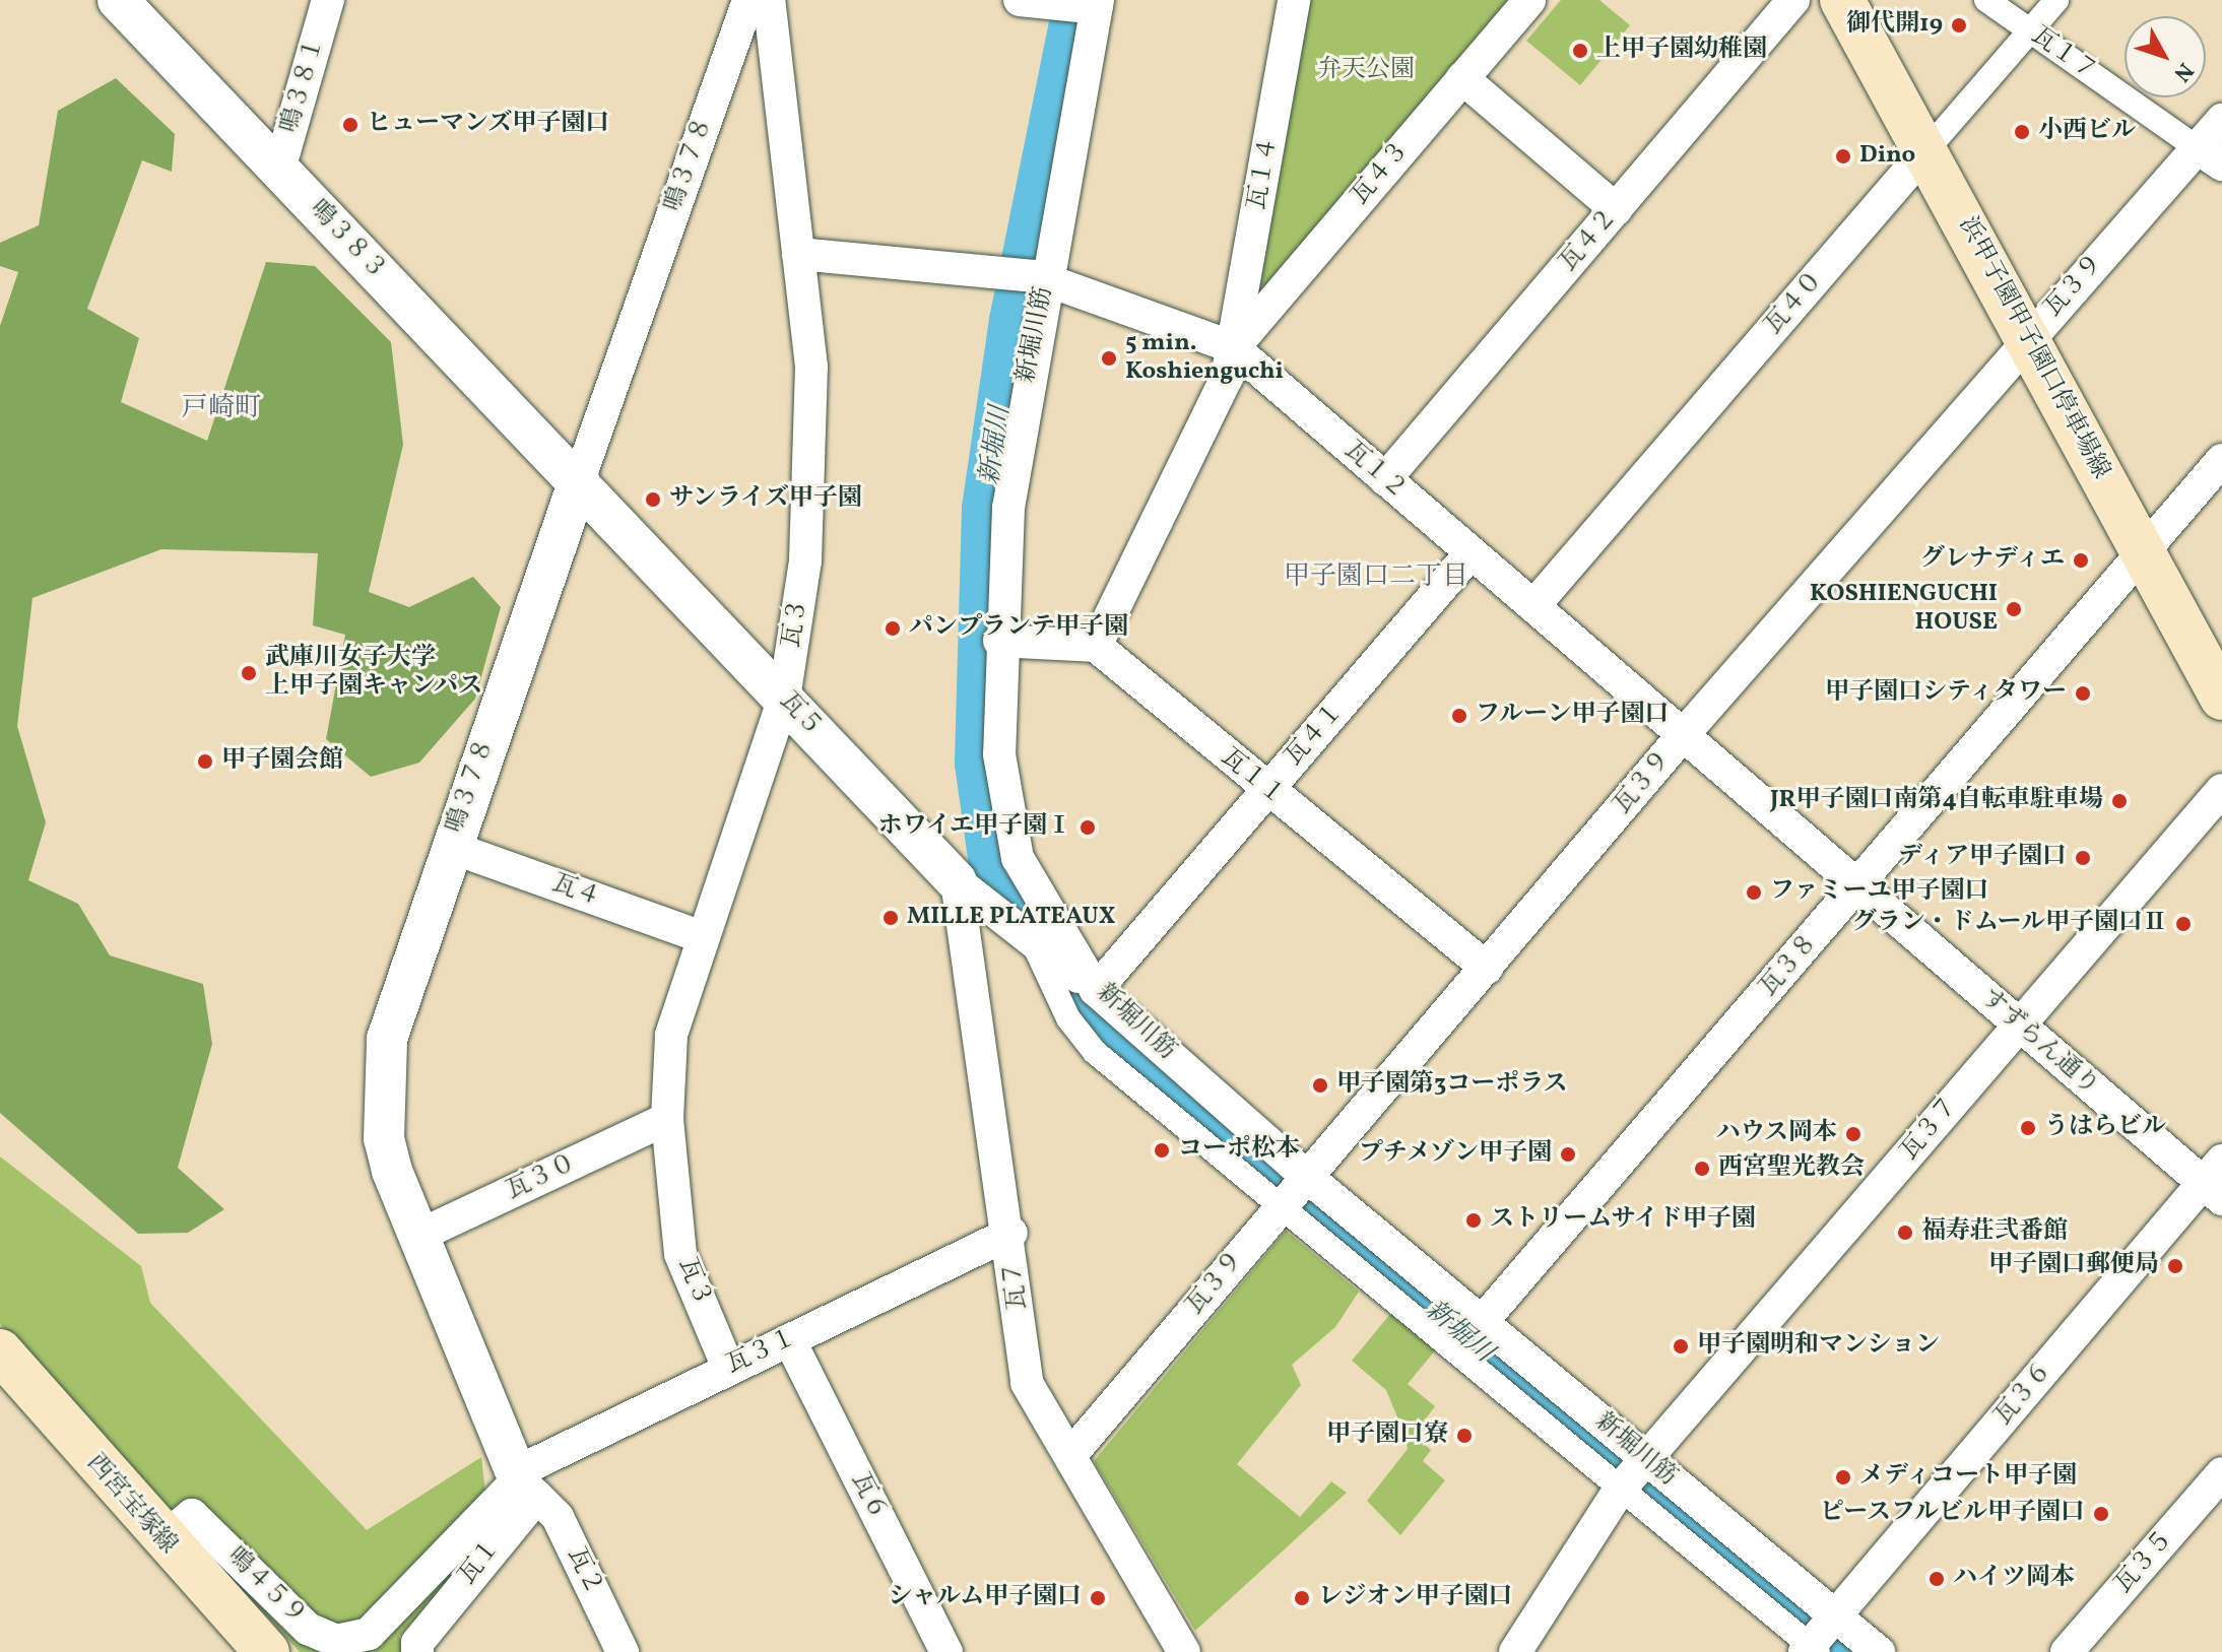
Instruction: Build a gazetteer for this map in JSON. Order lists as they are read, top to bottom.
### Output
{
  "streets": {
    "main road": ["浜甲子園甲子園口停車場線", "西宮宝塚線"],
    "street": [
      "瓦１７",
      "鳴３８１",
      "鳴３７８",
      "瓦１４",
      "瓦４３",
      "鳴３８３",
      "瓦４２",
      "瓦３９",
      "瓦４０",
      "新堀川筋",
      "瓦１２",
      "瓦３",
      "瓦５",
      "瓦４１",
      "瓦１１",
      "瓦４",
      "瓦３８",
      "すずらん通り",
      "瓦３７",
      "瓦３０",
      "瓦７",
      "瓦３１",
      "瓦３６",
      "瓦６",
      "瓦１",
      "瓦３５",
      "瓦２",
      "鳴４５９"
    ]
  },
  "crossings": [
    ["瓦１７", "瓦３９"],
    ["瓦１７", "瓦４０"],
    ["鳴３８１", "鳴３８３"],
    ["鳴３７８", "鳴３８３"],
    ["鳴３７８", "瓦５"],
    ["鳴３７８", "瓦４"],
    ["鳴３７８", "瓦３０"],
    ["鳴３７８", "瓦３１"],
    ["鳴３７８", "瓦１"],
    ["鳴３７８", "瓦２"],
    ["鳴３７８", "鳴４５９"],
    ["瓦１４", "瓦４３"],
    ["瓦１４", "瓦１２"],
    ["瓦１４", "瓦１１"],
    ["瓦４３", "瓦１２"],
    ["鳴３８３", "瓦５"],
    ["瓦４２", "瓦１２"],
    ["瓦３９", "新堀川筋"],
    ["瓦３９", "浜甲子園甲子園口停車場線"],
    ["瓦３９", "瓦１２"],
    ["瓦３９", "瓦１１"],
    ["瓦３９", "瓦７"],
    ["瓦４０", "浜甲子園甲子園口停車場線"],
    ["瓦４０", "瓦１２"],
    ["新堀川筋", "瓦１２"],
    ["新堀川筋", "瓦５"],
    ["新堀川筋", "瓦４１"],
    ["新堀川筋", "瓦３８"],
    ["新堀川筋", "瓦３７"],
    ["新堀川筋", "瓦３６"],
    ["浜甲子園甲子園口停車場線", "瓦３８"],
    ["瓦１２", "瓦３"],
    ["瓦１２", "瓦４１"],
    ["瓦１２", "瓦３８"],
    ["瓦１２", "すずらん通り"],
    ["瓦３", "瓦５"],
    ["瓦３", "瓦４"],
    ["瓦３", "瓦３０"],
    ["瓦３", "瓦３１"],
    ["瓦５", "瓦４１"],
    ["瓦５", "瓦７"],
    ["瓦４１", "瓦１１"],
    ["瓦３８", "すずらん通り"],
    ["すずらん通り", "瓦３７"],
    ["すずらん通り", "瓦３６"],
    ["瓦７", "瓦３１"],
    ["瓦３１", "瓦６"],
    ["瓦３１", "瓦１"],
    ["瓦３１", "瓦２"],
    ["瓦３１", "鳴４５９"],
    ["西宮宝塚線", "鳴４５９"],
    ["瓦１", "瓦２"],
    ["瓦１", "鳴４５９"],
    ["瓦２", "鳴４５９"]
  ],
  "districts": ["戸崎町", "甲子園口二丁目"],
  "water": ["新堀川"],
  "parks": ["弁天公園"],
  "places": [
    "御代開19",
    "上甲子園幼稚園",
    "ヒューマンズ甲子園口",
    "小西ビル",
    "Dino",
    "5 min. Koshienguchi",
    "サンライズ甲子園",
    "グレナディエ",
    "KOSHIENGUCHI HOUSE",
    "パンプランテ甲子園",
    "武庫川女子大学 上甲子園キャンパス",
    "甲子園口シティタワー",
    "フルーン甲子園口",
    "甲子園会館",
    "JR甲子園口南第4自転車駐車場",
    "ホワイエ甲子園Ⅰ",
    "ディア甲子園口",
    "ファミーユ甲子園口",
    "MILLE PLATEAUX",
    "グラン・ドムール甲子園口Ⅱ",
    "甲子園第3コーポラス",
    "うはらビル",
    "ハウス岡本",
    "コーポ松本",
    "プチメゾン甲子園",
    "西宮聖光教会",
    "ストリームサイド甲子園",
    "福寿荘弐番館",
    "甲子園口郵便局",
    "甲子園明和マンション",
    "甲子園口寮",
    "メディコート甲子園",
    "ピースフルビル甲子園口",
    "ハイツ岡本",
    "シャルム甲子園口",
    "レジオン甲子園口"
  ],
  "north": "bottom right"
}
